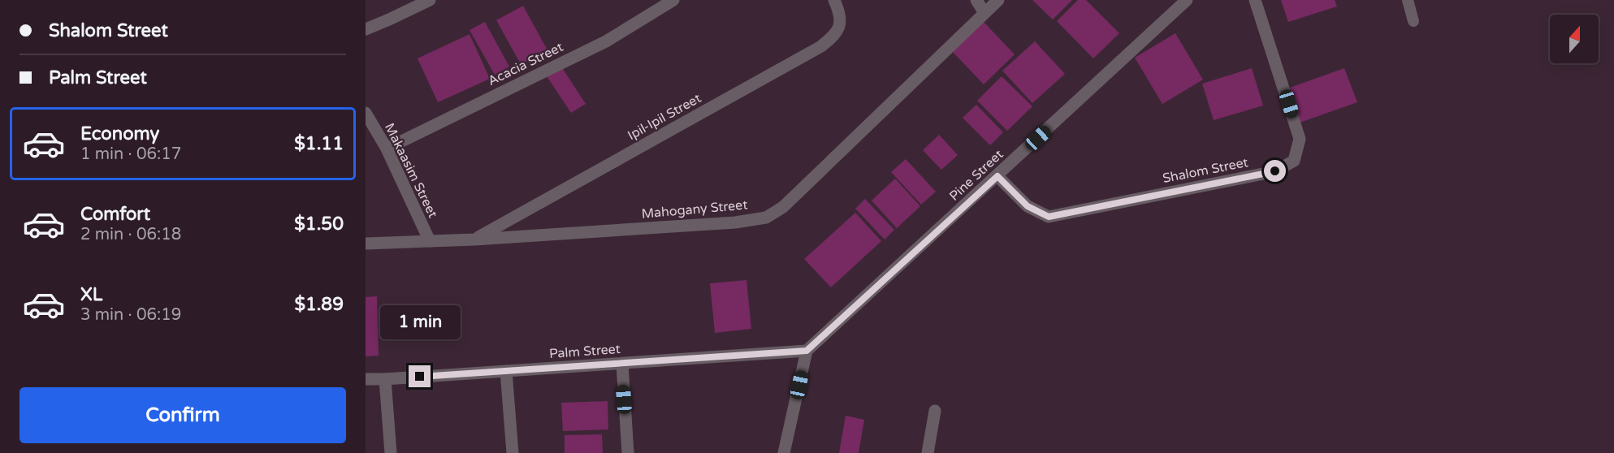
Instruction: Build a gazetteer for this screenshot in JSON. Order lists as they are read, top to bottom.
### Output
{
  "streets": {
    "street": [
      "Acacia Street",
      "Ipil-Ipil Street",
      "Makaasim Street",
      "Shalom Street",
      "Pine Street",
      "Mahogany Street",
      "Palm Street"
    ]
  },
  "crossings": [
    ["Acacia Street", "Makaasim Street"],
    ["Ipil-Ipil Street", "Mahogany Street"],
    ["Makaasim Street", "Mahogany Street"],
    ["Shalom Street", "Pine Street"],
    ["Pine Street", "Palm Street"]
  ],
  "north": "top",
  "page": {
    "banner": ["Shalom Street", "Palm Street"],
    "list": [
      {
        "name": "Economy",
        "note": "1 min · 06:17",
        "value": "$1.11"
      },
      {
        "name": "Comfort",
        "note": "2 min · 06:18",
        "value": "$1.50"
      },
      {
        "name": "XL",
        "note": "3 min · 06:19",
        "value": "$1.89"
      }
    ],
    "bubble": "1 min",
    "buttons": "Confirm"
  }
}
